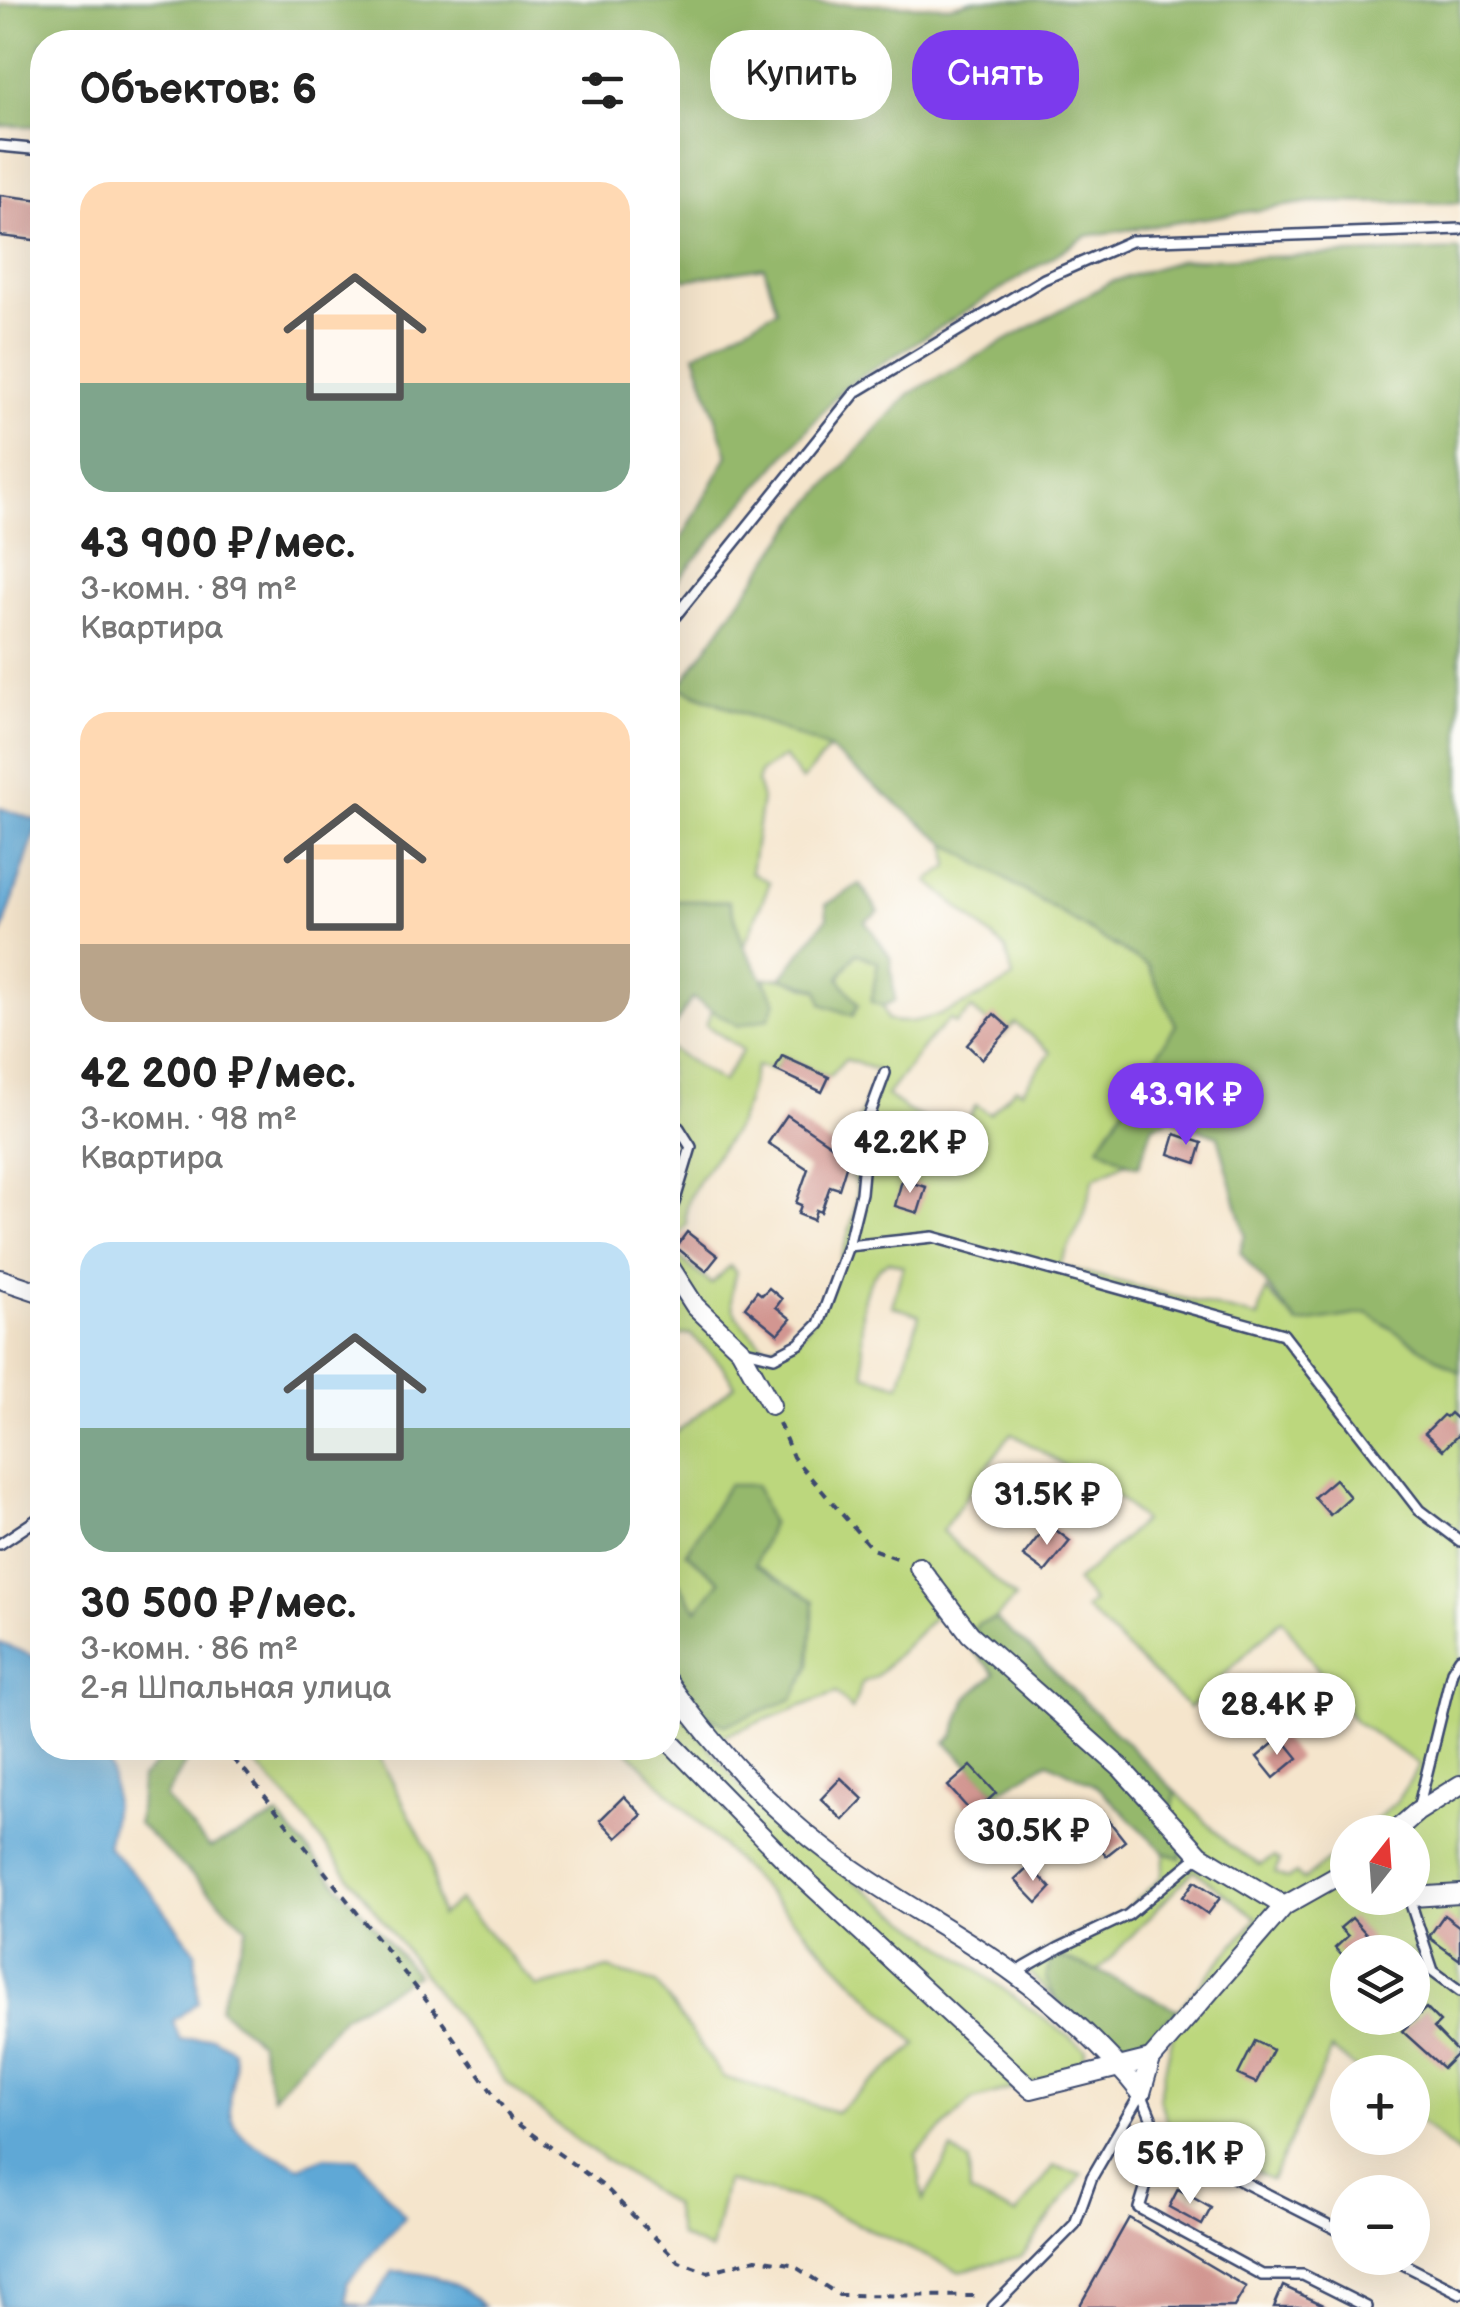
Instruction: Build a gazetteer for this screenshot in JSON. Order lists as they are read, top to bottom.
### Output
{
  "north": "top",
  "page": {
    "chip": ["Купить", "Снять"],
    "heading": "Объектов: 6",
    "list": [
      {
        "name": "43 900 ₽/мес.",
        "note": "3-комн. · 89 m² · Квартира"
      },
      {
        "name": "42 200 ₽/мес.",
        "note": "3-комн. · 98 m² · Квартира"
      },
      {
        "name": "30 500 ₽/мес.",
        "note": "3-комн. · 86 m² · 2-я Шпальная улица"
      }
    ],
    "price": [
      "43.9K ₽",
      "42.2K ₽",
      "31.5K ₽",
      "28.4K ₽",
      "30.5K ₽",
      "56.1K ₽"
    ],
    "map_buttons": ["+", "−"]
  }
}
